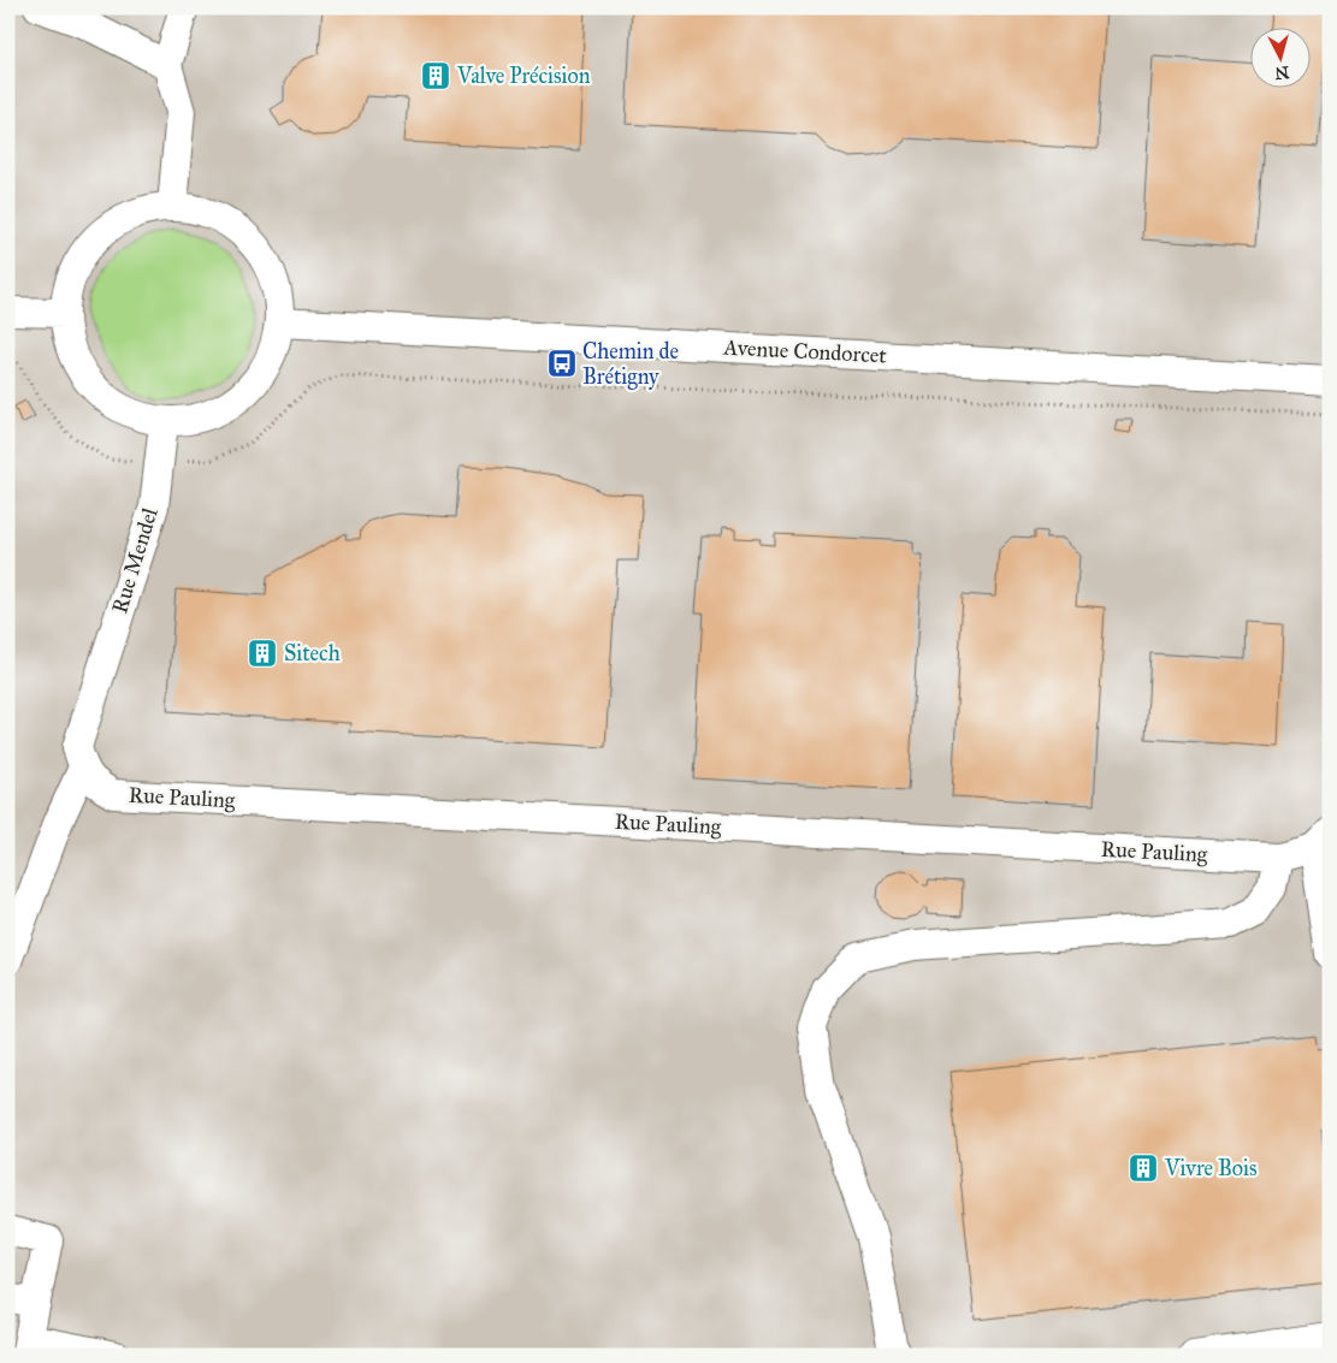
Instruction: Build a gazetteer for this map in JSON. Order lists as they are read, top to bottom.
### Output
{
  "streets": {
    "street": ["Avenue Condorcet", "Rue Mendel", "Rue Pauling"]
  },
  "crossings": [
    ["Rue Mendel", "Rue Pauling"]
  ],
  "places": {
    "building": ["Valve Précision", "Sitech", "Vivre Bois"],
    "bus stop": ["Chemin de Brétigny"]
  },
  "north": "bottom"
}
